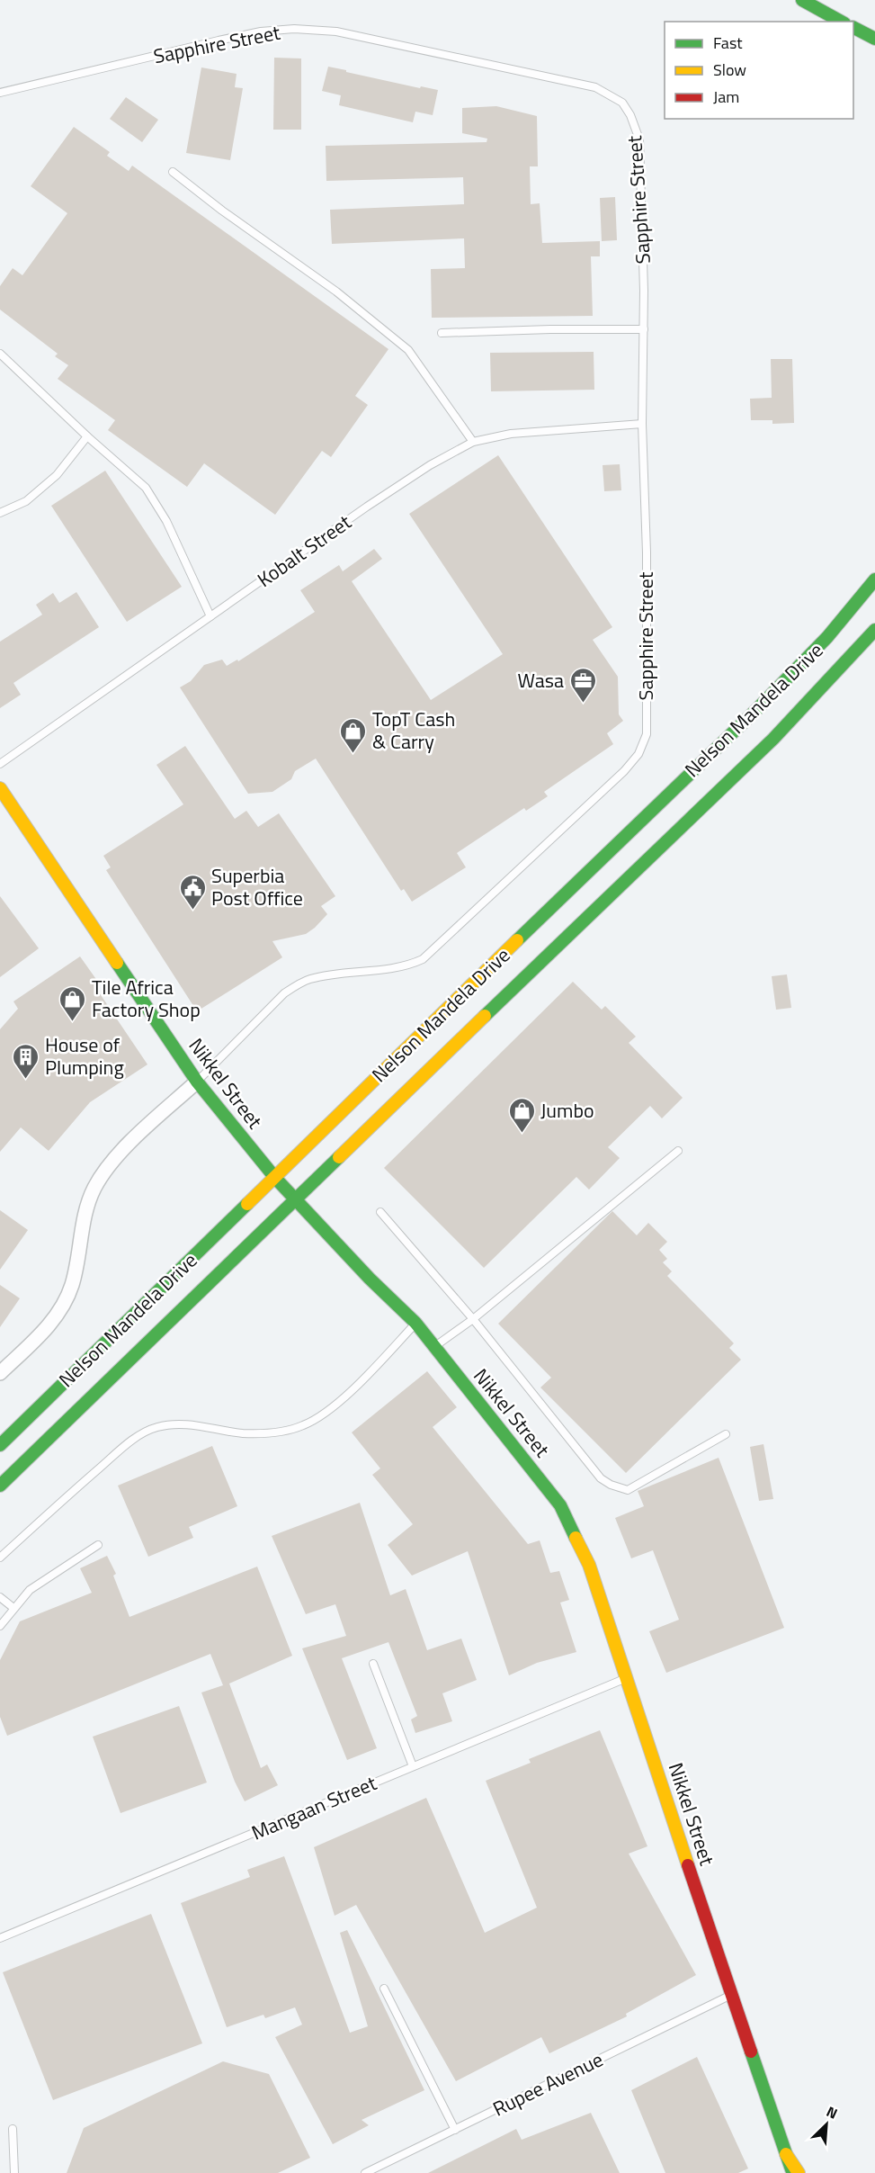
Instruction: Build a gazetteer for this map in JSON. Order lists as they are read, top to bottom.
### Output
{
  "streets": {
    "main road": ["Nelson Mandela Drive", "Nikkel Street"],
    "lane": [
      "Sapphire Street",
      "Kobalt Street",
      "Mangaan Street",
      "Rupee Avenue"
    ]
  },
  "crossings": [
    ["Sapphire Street", "Kobalt Street"],
    ["Sapphire Street", "Nikkel Street"],
    ["Nelson Mandela Drive", "Nikkel Street"],
    ["Nikkel Street", "Mangaan Street"],
    ["Nikkel Street", "Rupee Avenue"]
  ],
  "places": {
    "office": ["Wasa"],
    "shop": ["TopT Cash & Carry", "Tile Africa Factory Shop", "Jumbo"],
    "public building": ["Superbia Post Office"],
    "building": ["House of Plumping"]
  },
  "legend": ["Fast", "Slow", "Jam"],
  "north": "top right"
}
